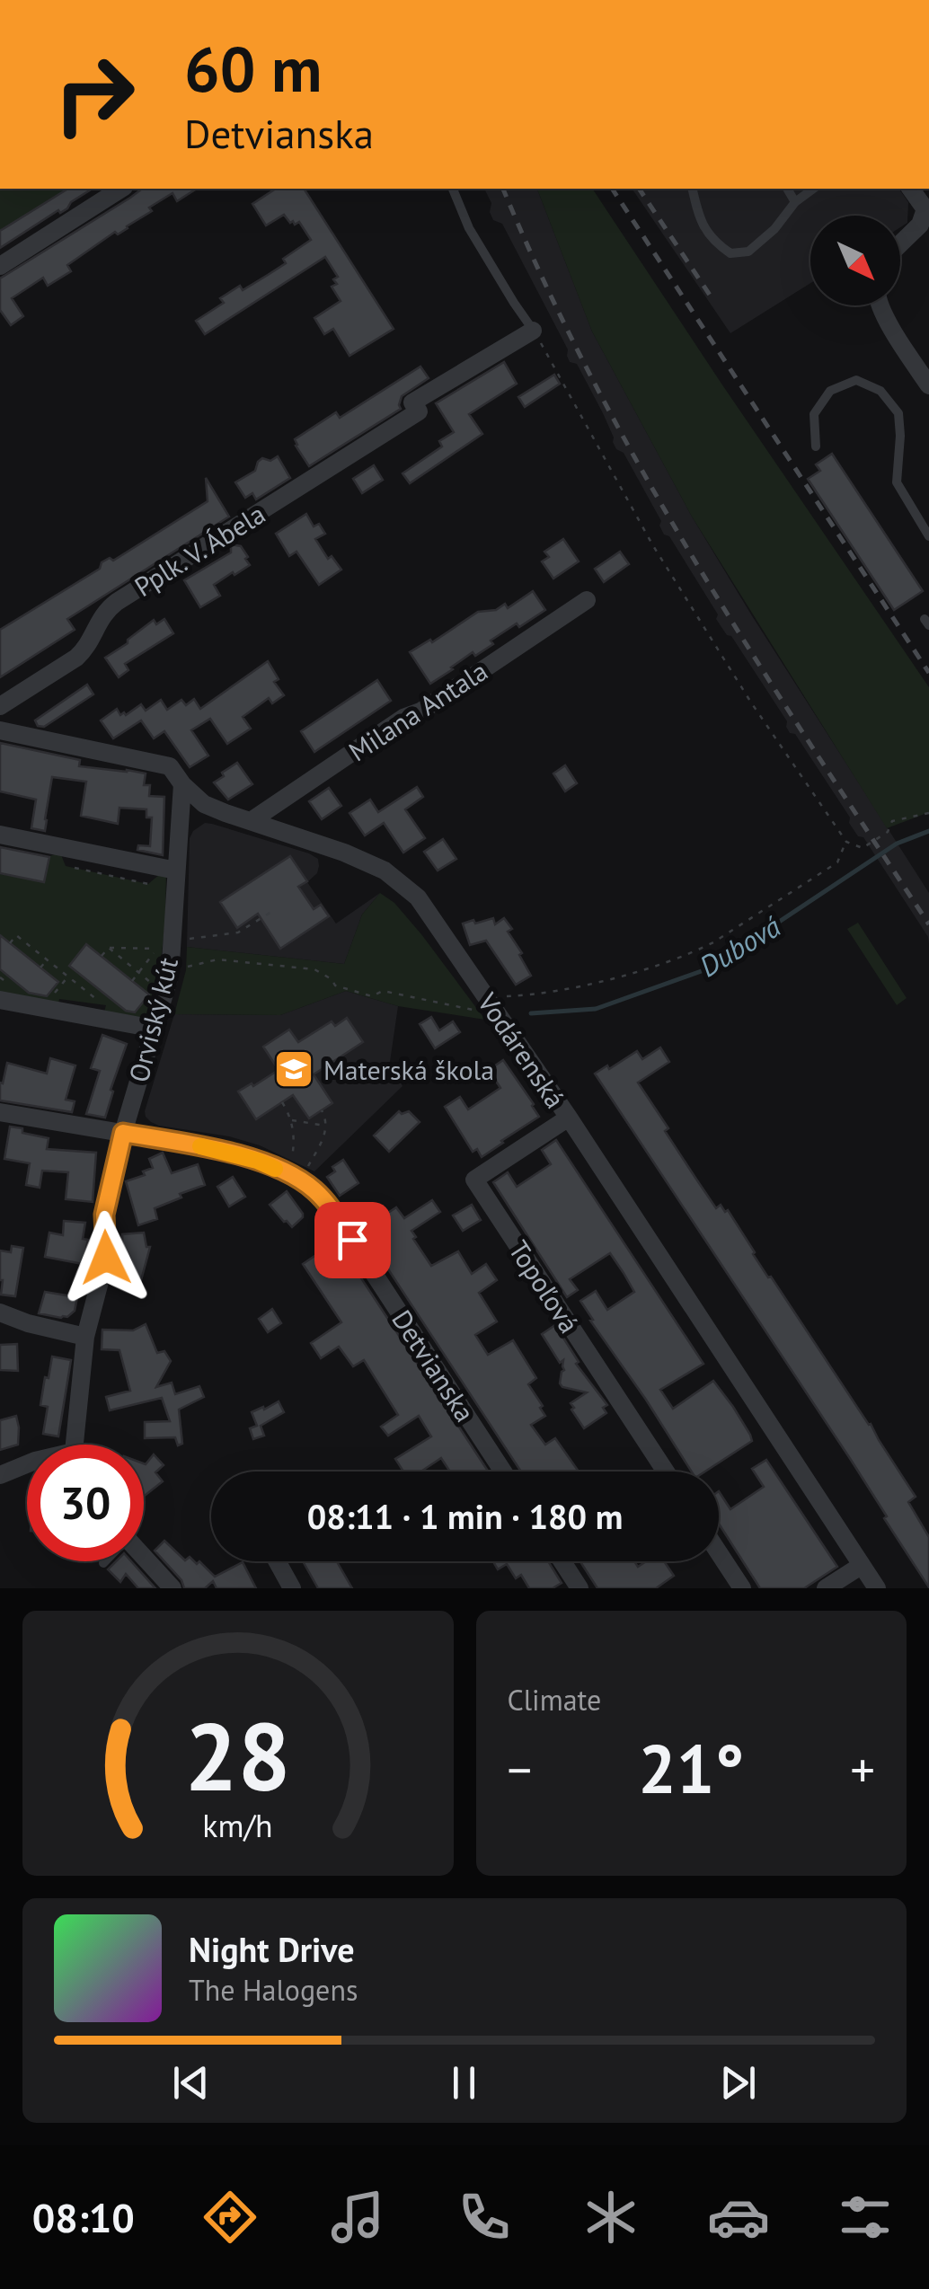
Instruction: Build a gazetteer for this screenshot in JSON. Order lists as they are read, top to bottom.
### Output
{
  "streets": {
    "street": [
      "Pplk. V. Ábela",
      "Milana Antala",
      "Orviský kút",
      "Vodárenská",
      "Topoľová",
      "Detvianska"
    ]
  },
  "crossings": [
    ["Milana Antala", "Vodárenská"],
    ["Orviský kút", "Vodárenská"],
    ["Orviský kút", "Detvianska"],
    ["Vodárenská", "Topoľová"]
  ],
  "water": ["Dubová"],
  "places": {
    "school or university": ["Materská škola"]
  },
  "north": "bottom right",
  "page": {
    "turn": ["60 m", "Detvianska"],
    "limit": "30",
    "trip": "08:11 · 1 min · 180 m",
    "tile": "Climate",
    "heat": ["−", "21°", "+"],
    "song": ["Night Drive", "The Halogens"],
    "tabs": "08:10",
    "gauge": ["28", "km/h"]
  }
}
